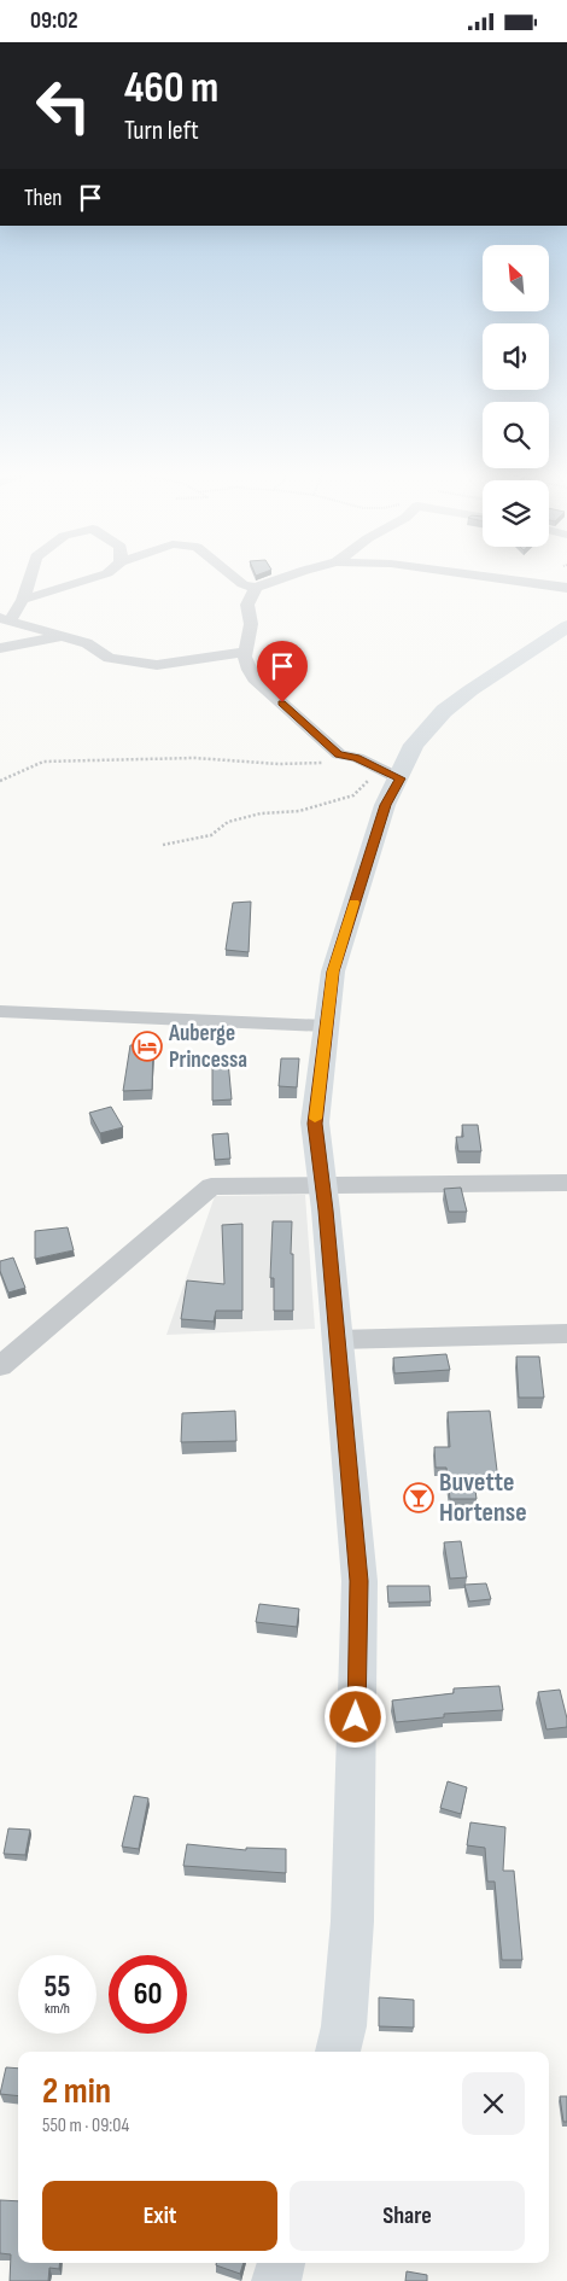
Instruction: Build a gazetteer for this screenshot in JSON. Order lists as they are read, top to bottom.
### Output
{
  "places": {
    "hotel": ["Auberge Princessa"],
    "bar": ["Buvette Hortense"]
  },
  "north": "top left",
  "page": {
    "status": "09:02",
    "turn": ["460 m", "Turn left"],
    "then": "Then",
    "speed": "55 km/h",
    "limit": "60",
    "heading": ["2 min", "550 m · 09:04"],
    "buttons": ["Exit", "Share"]
  }
}
